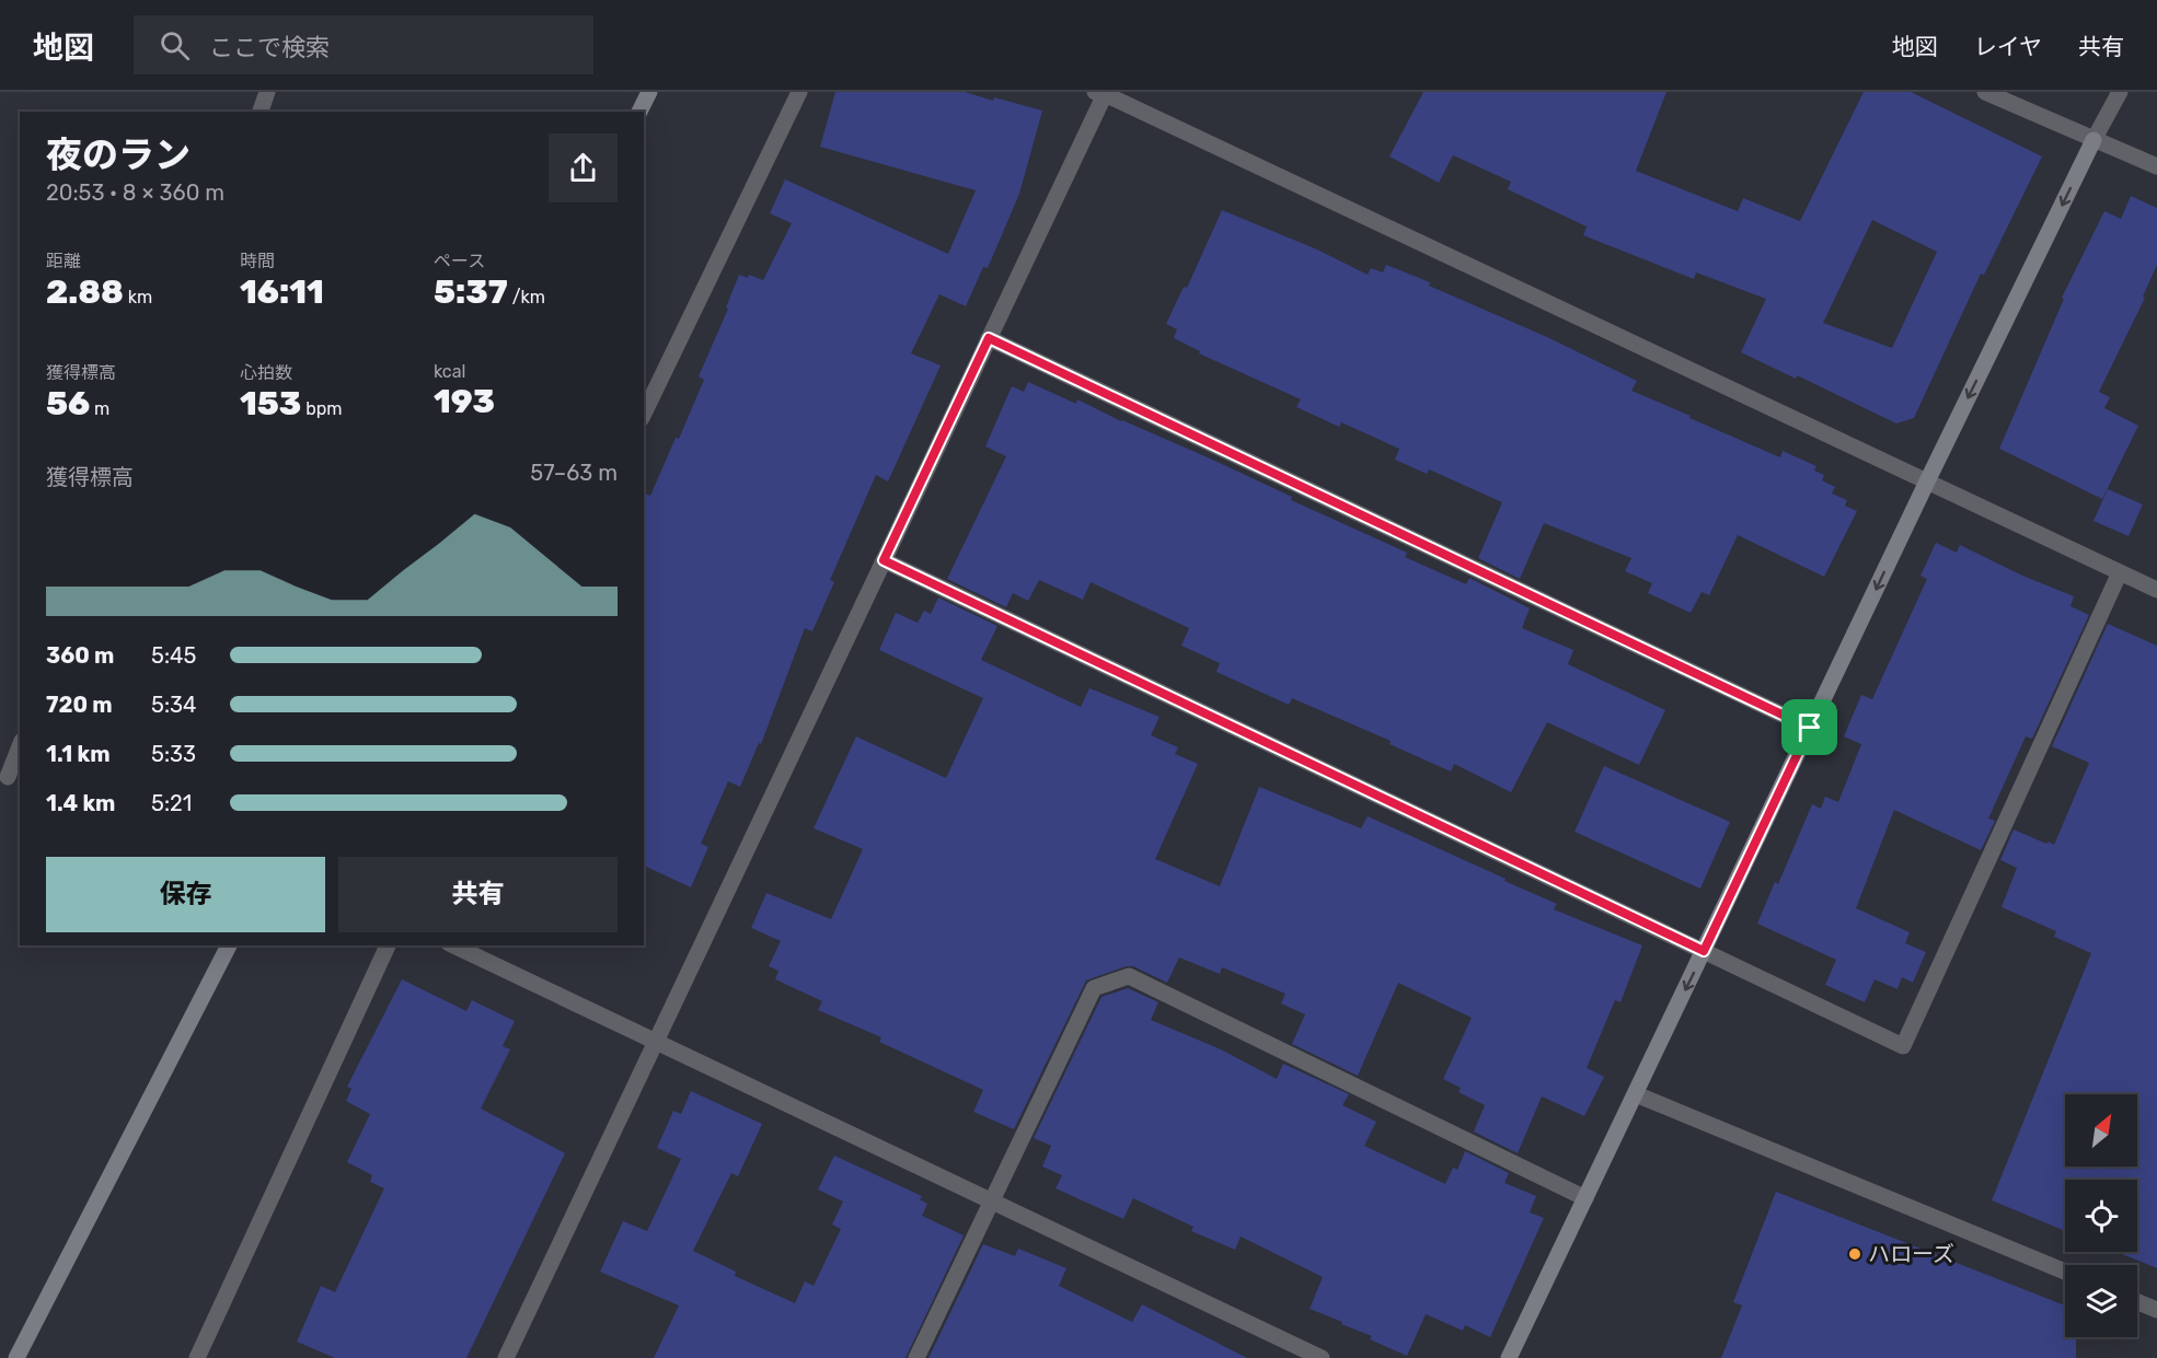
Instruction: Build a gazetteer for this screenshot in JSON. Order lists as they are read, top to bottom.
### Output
{
  "places": ["ハローズ"],
  "north": "top right",
  "page": {
    "header": "地図",
    "search": "ここで検索",
    "nav": ["地図", "レイヤ", "共有"],
    "heading": ["夜のラン", "20:53 · 8 × 360 m"],
    "stats": [
      ["距離", "2.88 km"],
      ["時間", "16:11"],
      ["ペース", "5:37 /km"],
      ["獲得標高", "56 m"],
      ["心拍数", "153 bpm"],
      ["kcal", "193"]
    ],
    "chart": ["獲得標高", "57–63 m"],
    "list": [
      {
        "name": "360 m",
        "note": "5:45"
      },
      {
        "name": "720 m",
        "note": "5:34"
      },
      {
        "name": "1.1 km",
        "note": "5:33"
      },
      {
        "name": "1.4 km",
        "note": "5:21"
      }
    ],
    "buttons": ["保存", "共有"]
  }
}
